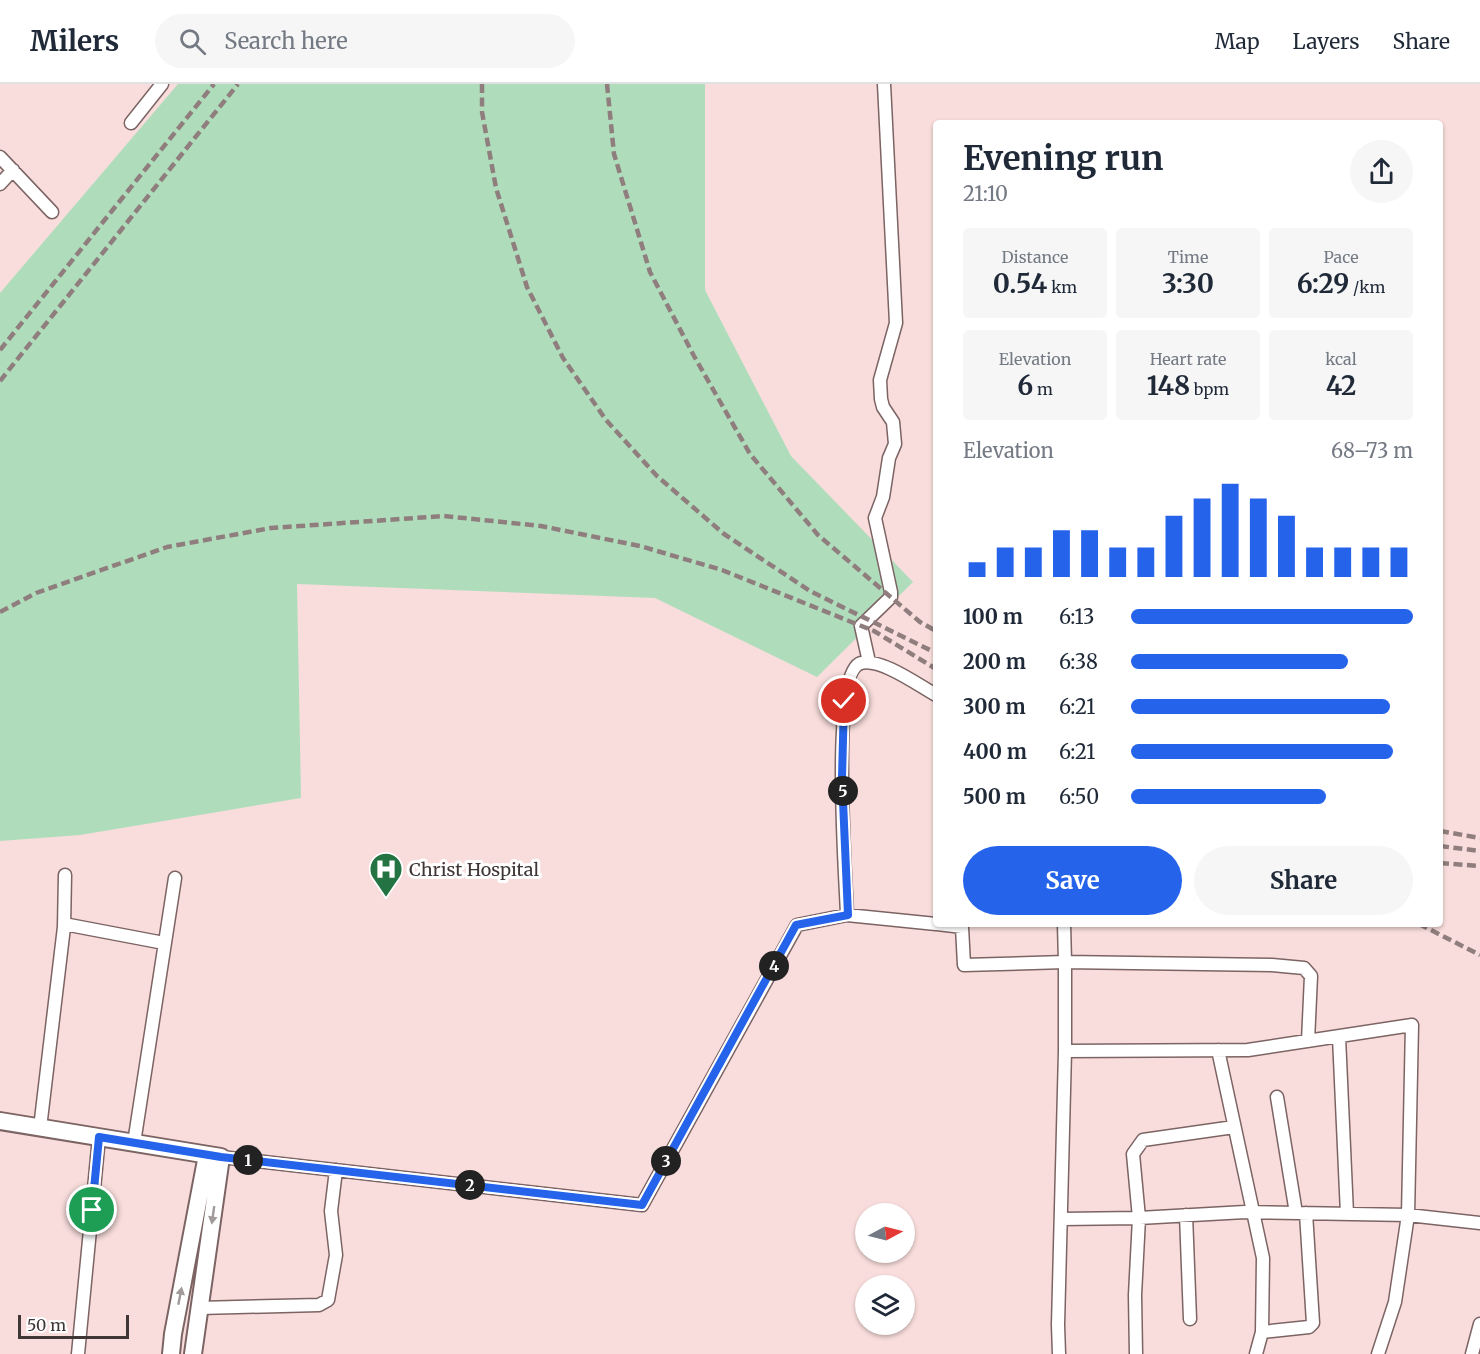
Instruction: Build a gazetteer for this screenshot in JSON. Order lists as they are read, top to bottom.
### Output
{
  "places": {
    "hospital": ["Christ Hospital"]
  },
  "scale_bar": "50 m",
  "north": "right",
  "page": {
    "header": "Milers",
    "search": "Search here",
    "nav": ["Map", "Layers", "Share"],
    "heading": ["Evening run", "21:10"],
    "stats": [
      ["Distance", "0.54 km"],
      ["Time", "3:30"],
      ["Pace", "6:29 /km"],
      ["Elevation", "6 m"],
      ["Heart rate", "148 bpm"],
      ["kcal", "42"]
    ],
    "chart": ["Elevation", "68–73 m"],
    "list": [
      {
        "name": "100 m",
        "note": "6:13"
      },
      {
        "name": "200 m",
        "note": "6:38"
      },
      {
        "name": "300 m",
        "note": "6:21"
      },
      {
        "name": "400 m",
        "note": "6:21"
      },
      {
        "name": "500 m",
        "note": "6:50"
      }
    ],
    "pins": [
      "5",
      "4",
      "1",
      "3",
      "2"
    ],
    "buttons": ["Save", "Share"],
    "scale": "50 m"
  }
}
